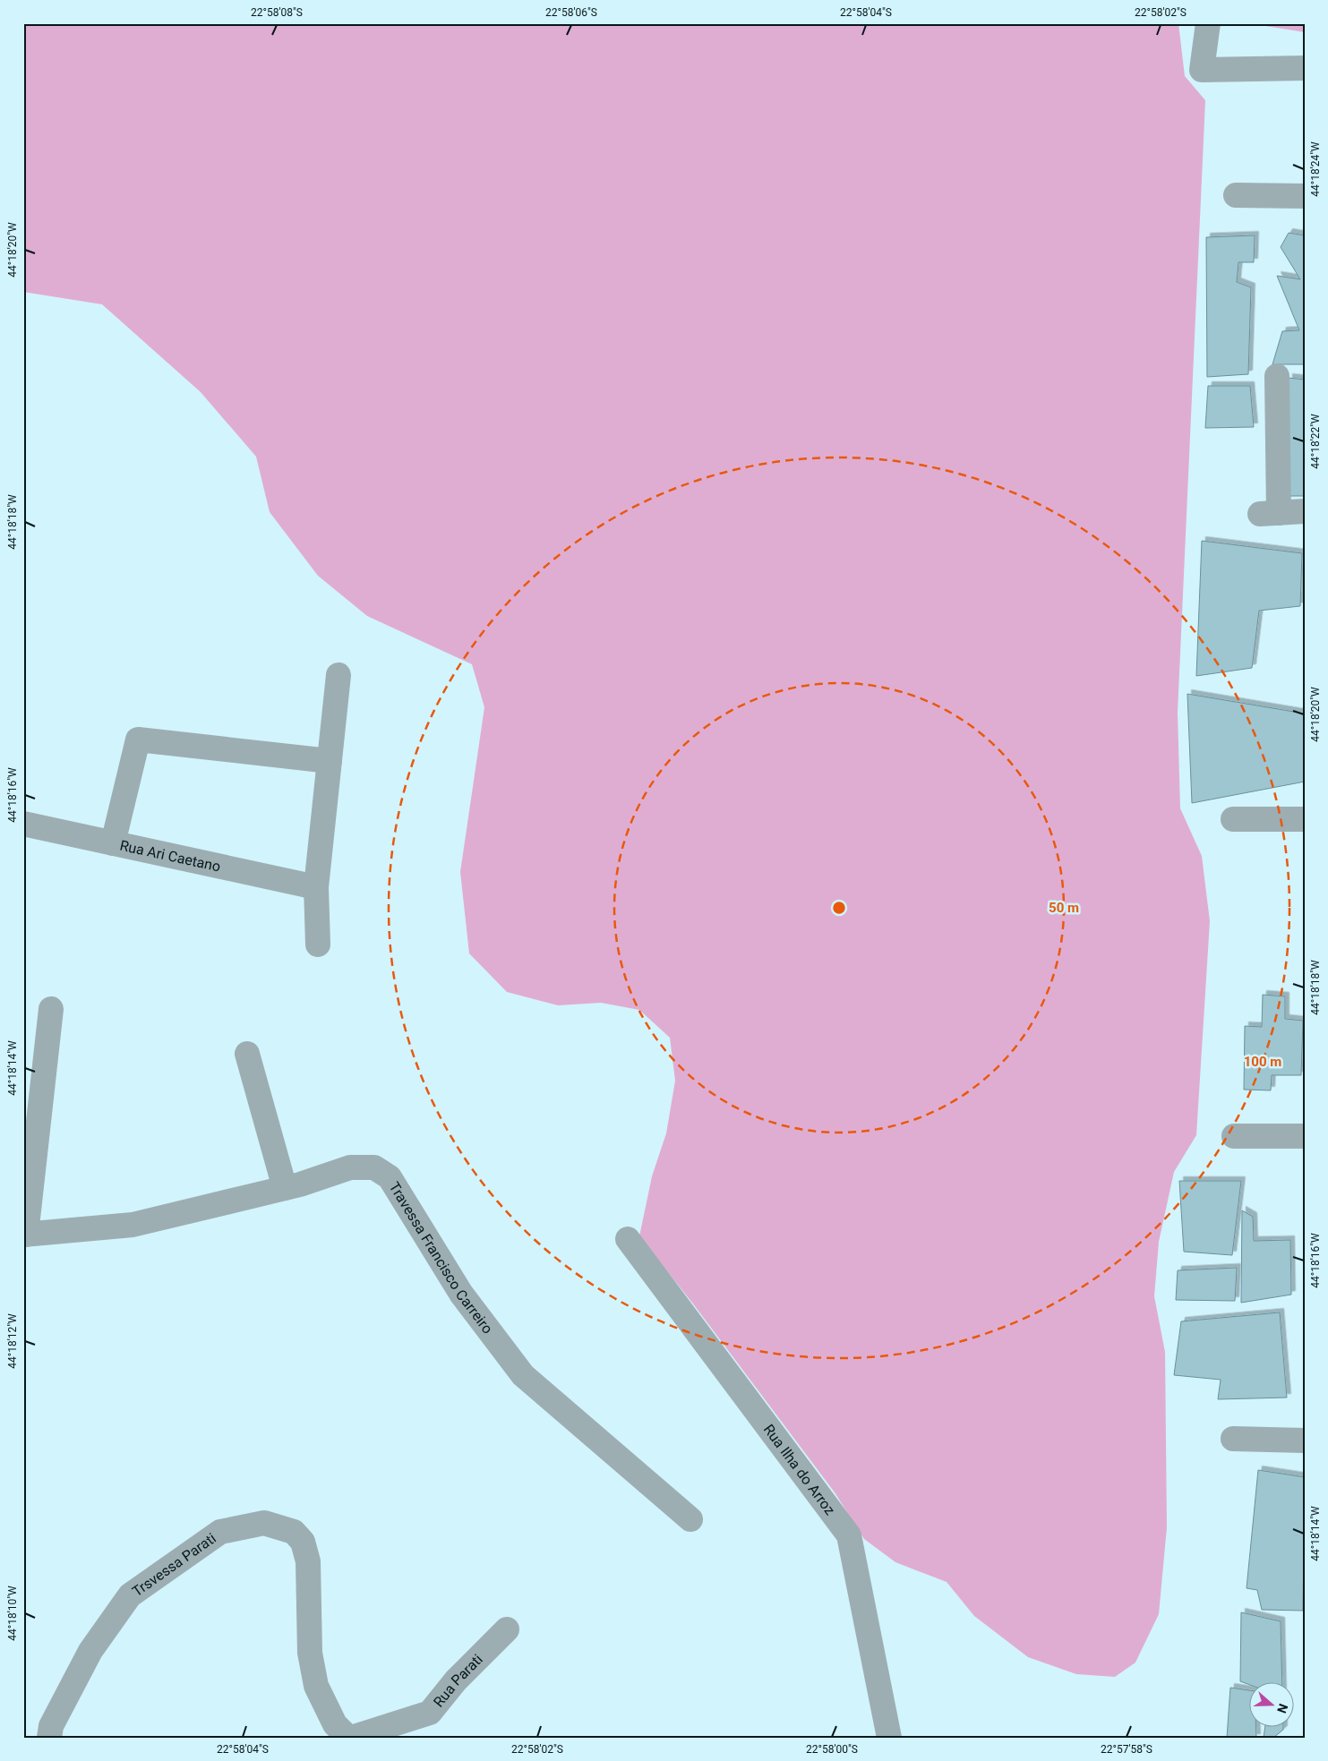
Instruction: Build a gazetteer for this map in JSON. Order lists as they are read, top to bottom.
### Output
{
  "streets": {
    "street": [
      "Rua Ari Caetano",
      "Travessa Francisco Carreiro",
      "Rua Ilha do Arroz",
      "Trsvessa Parati",
      "Rua Parati"
    ]
  },
  "crossings": [
    ["Trsvessa Parati", "Rua Parati"]
  ],
  "north": "right",
  "coordinates": [
    "22°58'08\"S",
    "22°58'06\"S",
    "22°58'04\"S",
    "22°58'02\"S",
    "44°18'24\"W",
    "44°18'20\"W",
    "44°18'22\"W",
    "44°18'18\"W",
    "44°18'16\"W",
    "44°18'14\"W",
    "44°18'12\"W",
    "44°18'10\"W",
    "22°58'00\"S",
    "22°57'58\"S"
  ],
  "rings": ["50 m", "100 m"]
}
